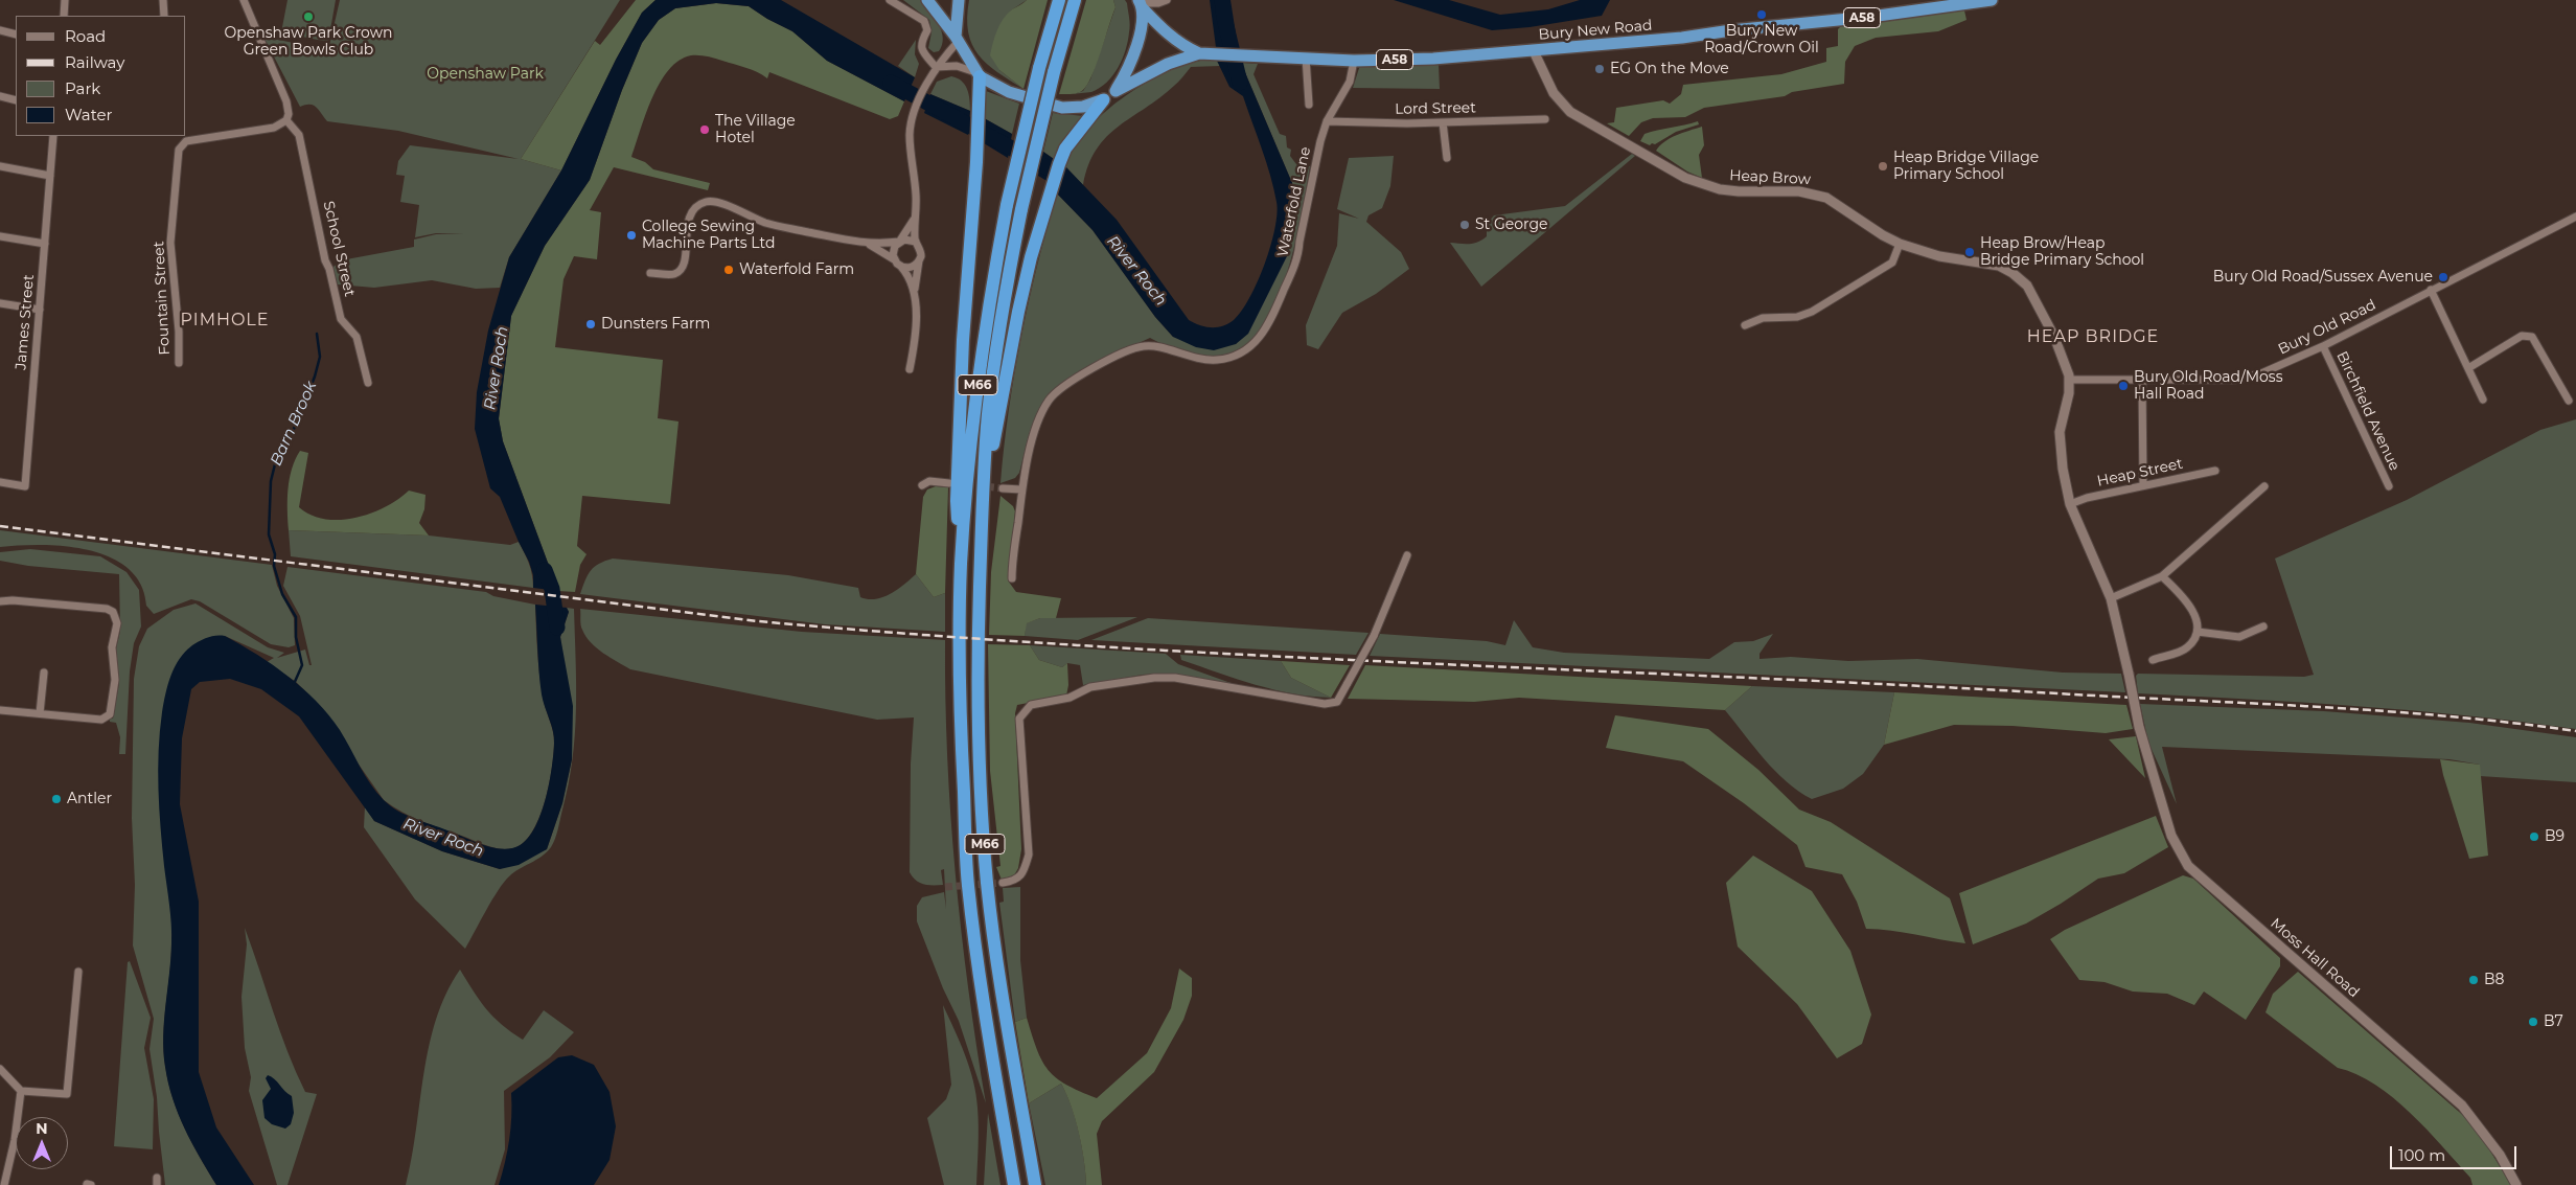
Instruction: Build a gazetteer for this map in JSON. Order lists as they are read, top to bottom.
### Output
{
  "streets": {
    "highway": ["A58", "Bury New Road", "M66"],
    "street": [
      "Lord Street",
      "Heap Brow",
      "Waterfold Lane",
      "School Street",
      "Fountain Street",
      "James Street",
      "Bury Old Road",
      "Birchfield Avenue",
      "Heap Street",
      "Moss Hall Road"
    ]
  },
  "crossings": [
    ["A58", "Bury New Road"],
    ["A58", "M66"],
    ["Bury New Road", "Heap Brow"],
    ["Bury New Road", "Waterfold Lane"],
    ["Lord Street", "Waterfold Lane"],
    ["Heap Brow", "Bury Old Road"],
    ["Heap Brow", "Moss Hall Road"],
    ["School Street", "Fountain Street"],
    ["Bury Old Road", "Birchfield Avenue"],
    ["Bury Old Road", "Moss Hall Road"],
    ["Heap Street", "Moss Hall Road"]
  ],
  "districts": ["PIMHOLE", "HEAP BRIDGE"],
  "water": ["River Roch", "Barn Brook"],
  "parks": ["Openshaw Park"],
  "places": [
    "Bury New Road/Crown Oil",
    "Openshaw Park Crown Green Bowls Club",
    "EG On the Move",
    "The Village Hotel",
    "Heap Bridge Village Primary School",
    "St George",
    "College Sewing Machine Parts Ltd",
    "Heap Brow/Heap Bridge Primary School",
    "Waterfold Farm",
    "Bury Old Road/Sussex Avenue",
    "Dunsters Farm",
    "Bury Old Road/Moss Hall Road",
    "Antler",
    "B9",
    "B8",
    "B7"
  ],
  "legend": [
    "Road",
    "Railway",
    "Park",
    "Water"
  ],
  "scale_bar": "100 m",
  "north": "top"
}
